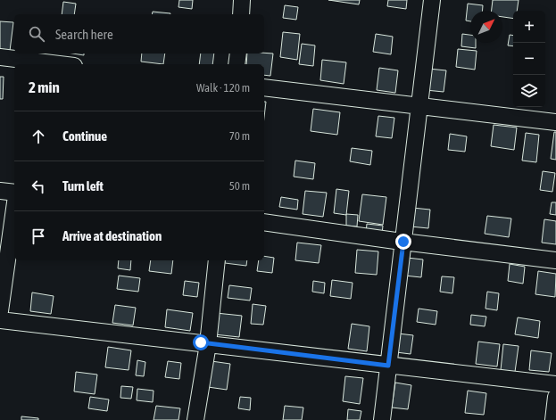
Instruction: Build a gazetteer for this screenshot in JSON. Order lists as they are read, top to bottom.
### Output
{
  "north": "top right",
  "page": {
    "map_buttons": ["+", "−"],
    "search": "Search here",
    "heading": ["2 min", "Walk · 120 m"],
    "list": [
      ["Continue", "70 m"],
      ["Turn left", "50 m"],
      "Arrive at destination"
    ]
  }
}
